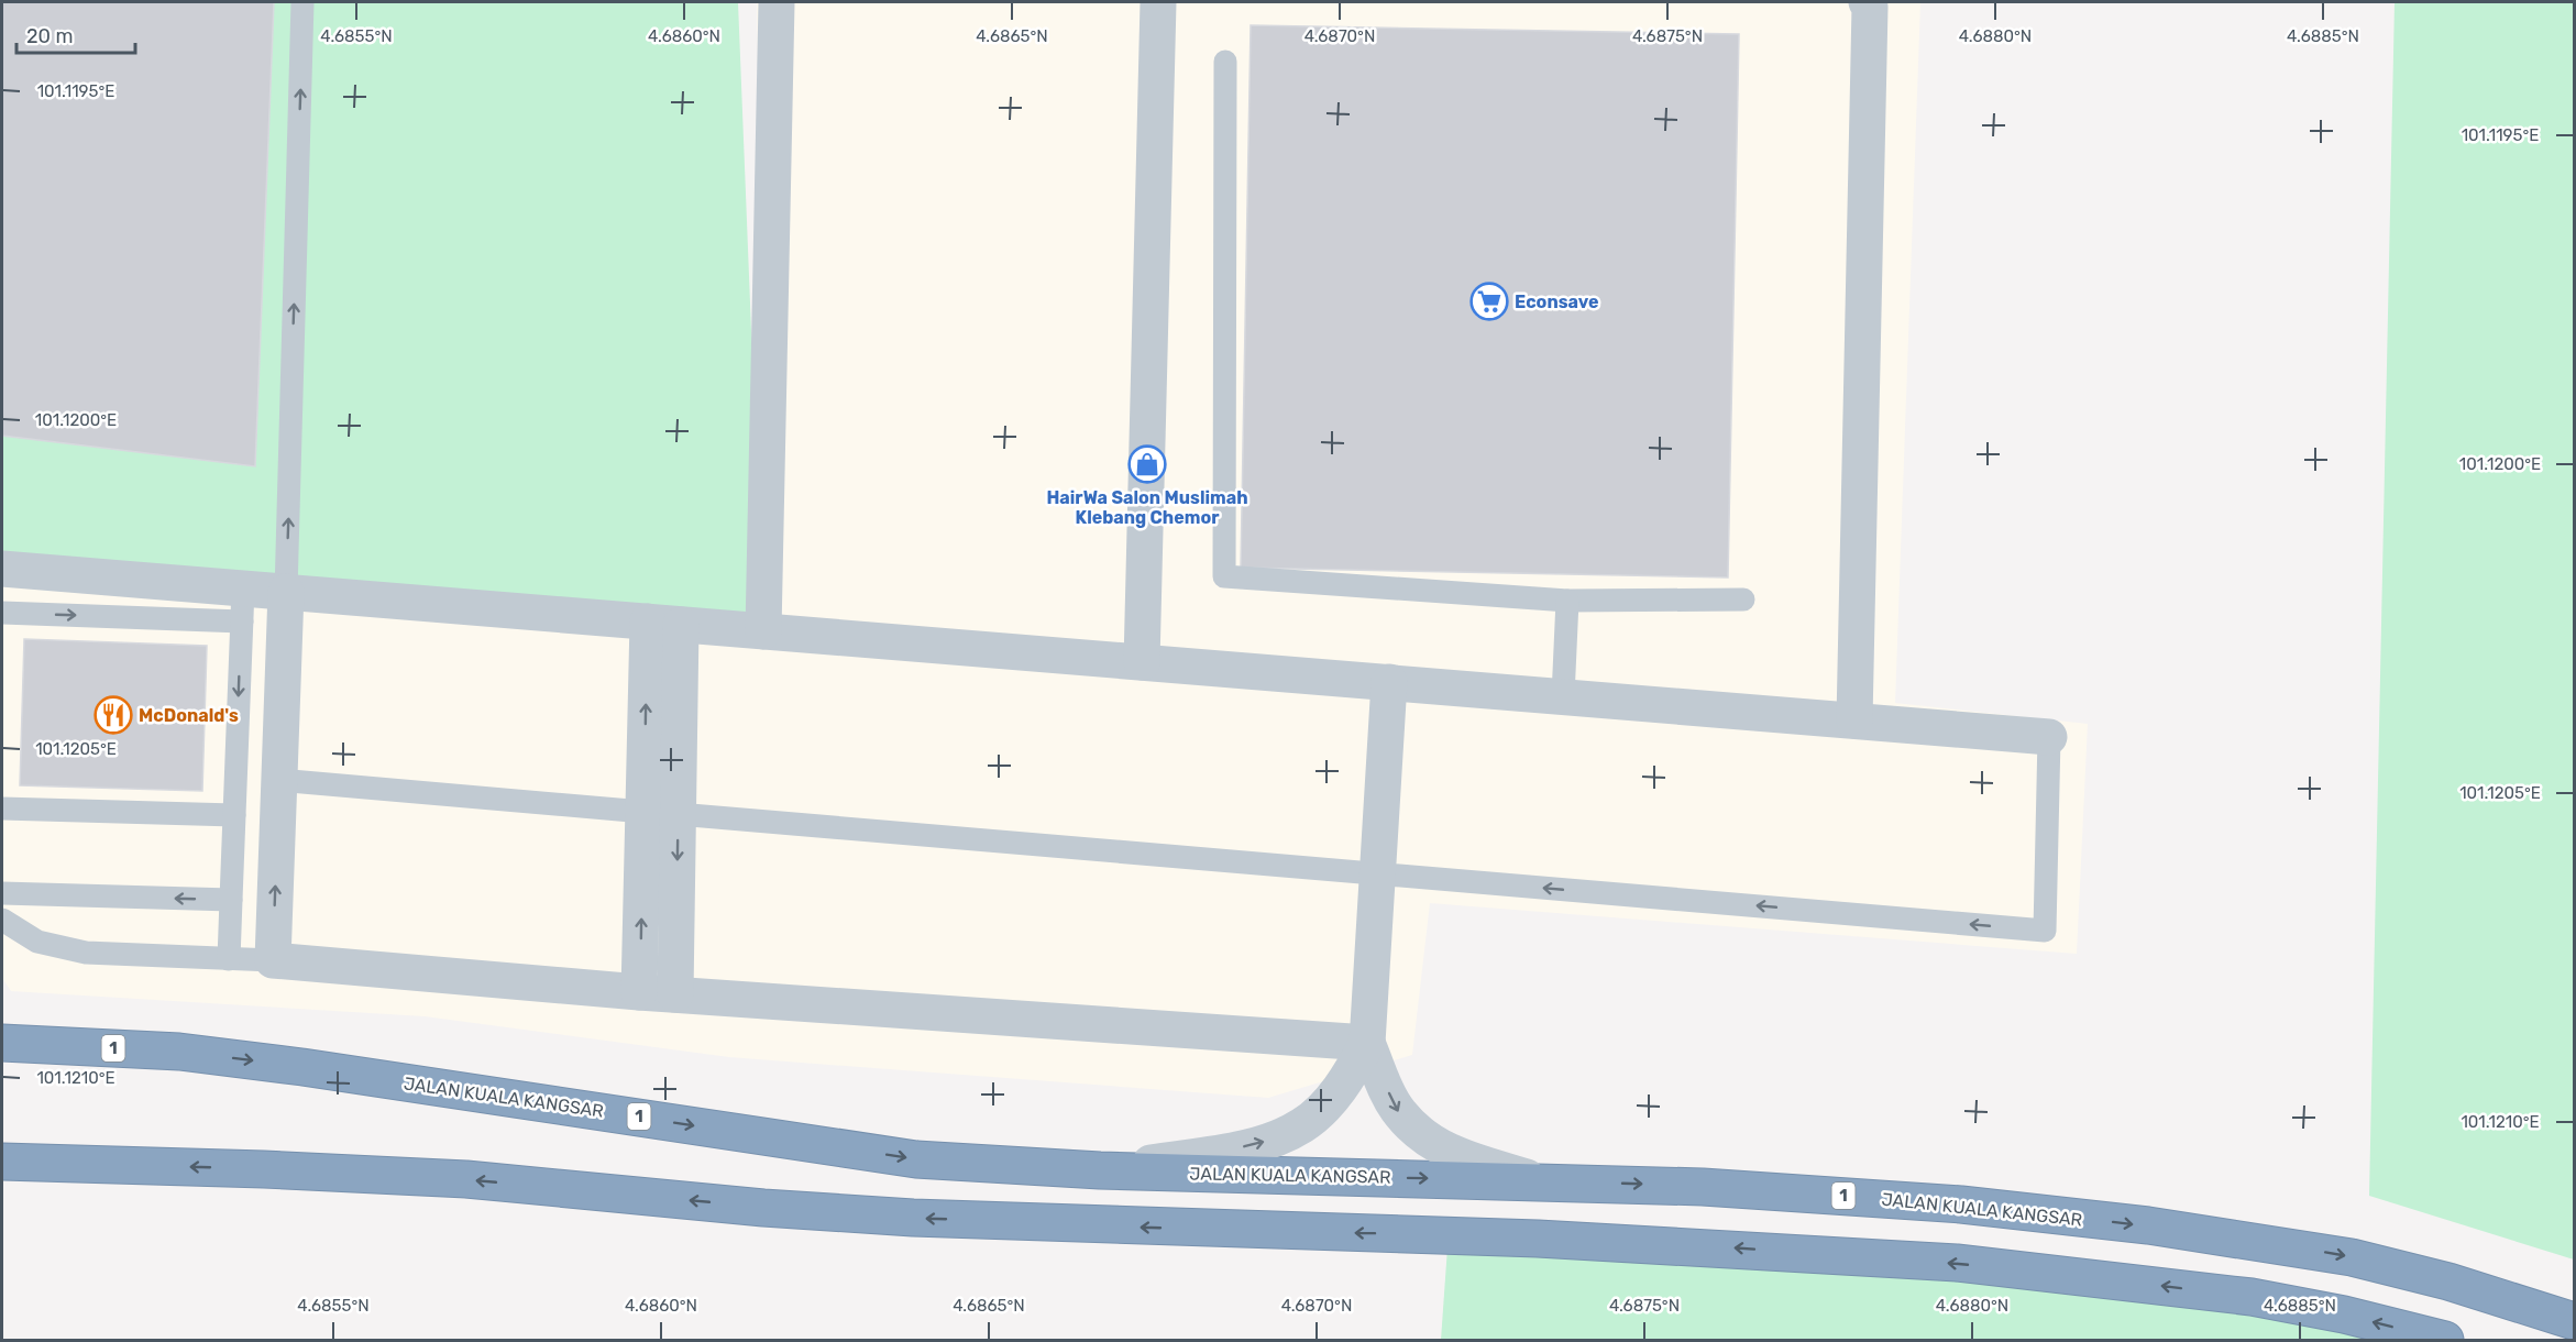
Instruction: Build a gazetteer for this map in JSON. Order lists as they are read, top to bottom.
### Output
{
  "streets": {
    "highway": ["1", "JALAN KUALA KANGSAR"]
  },
  "places": {
    "supermarket": ["Econsave"],
    "shop": ["HairWa Salon Muslimah Klebang Chemor"],
    "restaurant": ["McDonald's"]
  },
  "scale_bar": "20 m",
  "coordinates": [
    "4.6855°N",
    "4.6860°N",
    "4.6865°N",
    "4.6870°N",
    "4.6875°N",
    "4.6880°N",
    "4.6885°N",
    "101.1195°E",
    "101.1200°E",
    "101.1205°E",
    "101.1210°E"
  ]
}
